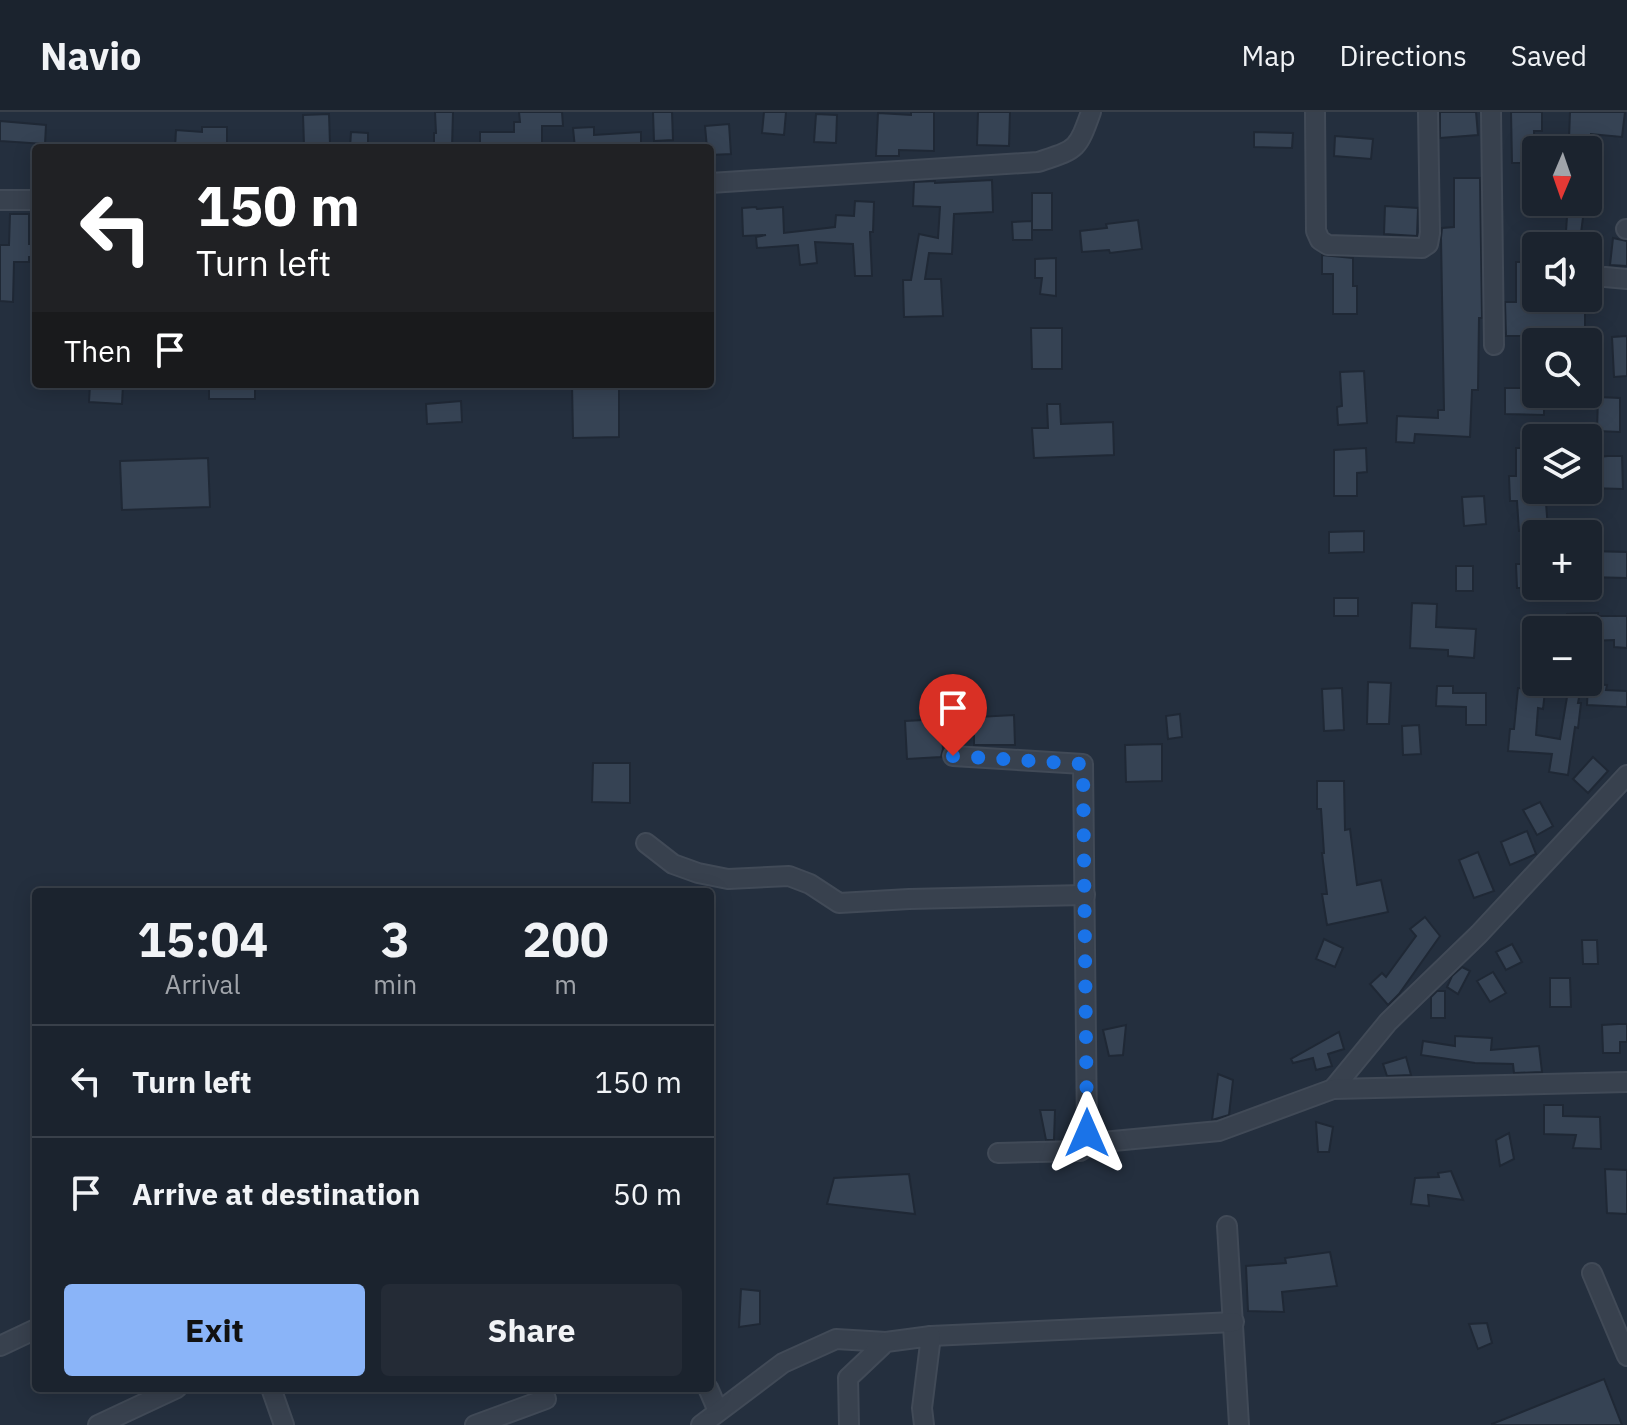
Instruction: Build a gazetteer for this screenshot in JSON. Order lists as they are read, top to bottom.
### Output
{
  "north": "bottom",
  "page": {
    "header": "Navio",
    "nav": ["Map", "Directions", "Saved"],
    "map_buttons": ["+", "−"],
    "turn": ["150 m", "Turn left"],
    "then": "Then",
    "eta": [
      "15:04",
      "Arrival",
      "3",
      "min",
      "200",
      "m"
    ],
    "list": [
      {
        "name": "Turn left",
        "value": "150 m"
      },
      {
        "name": "Arrive at destination",
        "value": "50 m"
      }
    ],
    "buttons": ["Exit", "Share"]
  }
}
